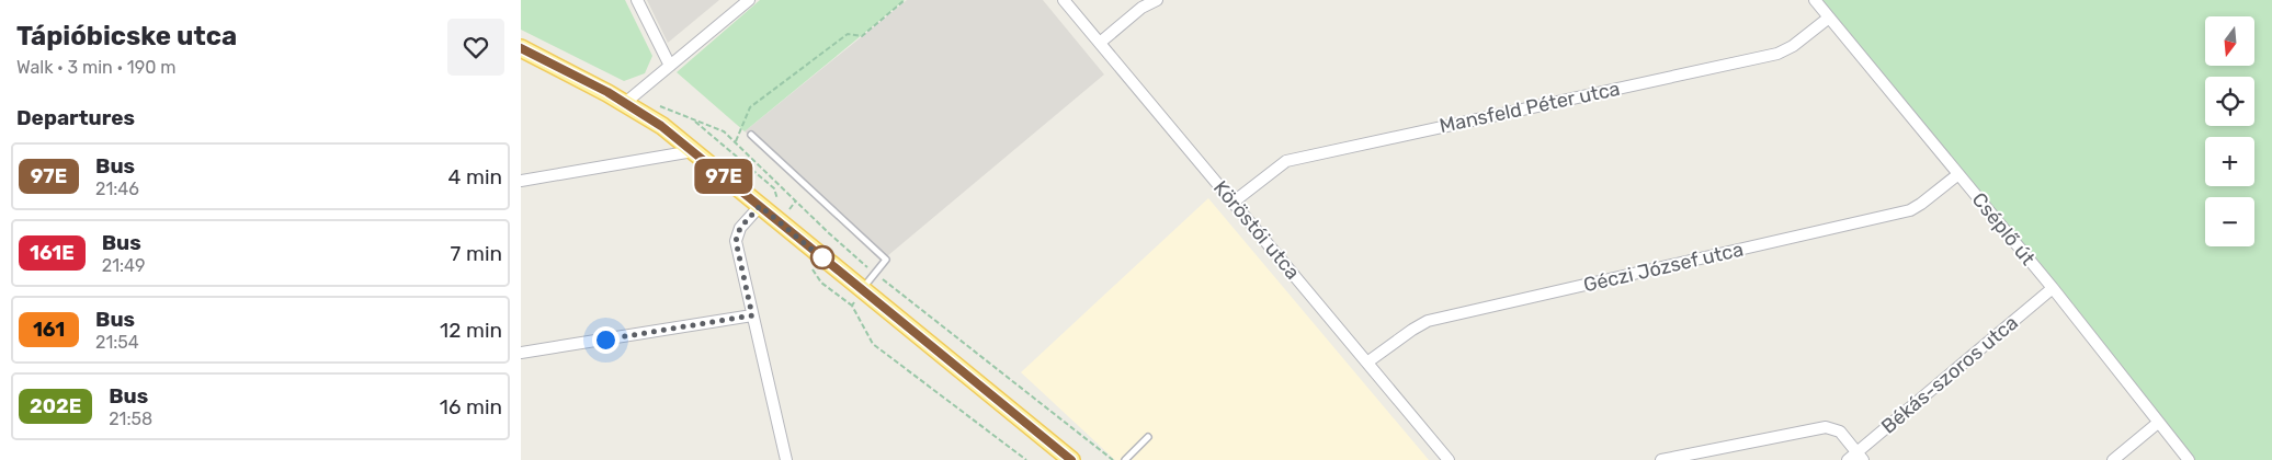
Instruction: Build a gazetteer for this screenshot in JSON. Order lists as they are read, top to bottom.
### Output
{
  "streets": {
    "street": [
      "Mansfeld Péter utca",
      "Cséplő út",
      "Köröstói utca",
      "Géczi József utca",
      "Békás-szoros utca"
    ]
  },
  "crossings": [
    ["Mansfeld Péter utca", "Cséplő út"],
    ["Mansfeld Péter utca", "Köröstói utca"],
    ["Cséplő út", "Géczi József utca"],
    ["Cséplő út", "Békás-szoros utca"],
    ["Köröstói utca", "Géczi József utca"]
  ],
  "lines": ["bus line 97E"],
  "north": "bottom",
  "page": {
    "heading": [
      ["Tápióbicske utca", "Walk · 3 min · 190 m"],
      "Departures"
    ],
    "on_map": "97E",
    "map_buttons": ["+", "−"],
    "list": [
      {
        "mark": "97E",
        "name": "Bus",
        "note": "21:46",
        "value": "4 min"
      },
      {
        "mark": "161E",
        "name": "Bus",
        "note": "21:49",
        "value": "7 min"
      },
      {
        "mark": "161",
        "name": "Bus",
        "note": "21:54",
        "value": "12 min"
      },
      {
        "mark": "202E",
        "name": "Bus",
        "note": "21:58",
        "value": "16 min"
      }
    ]
  }
}
